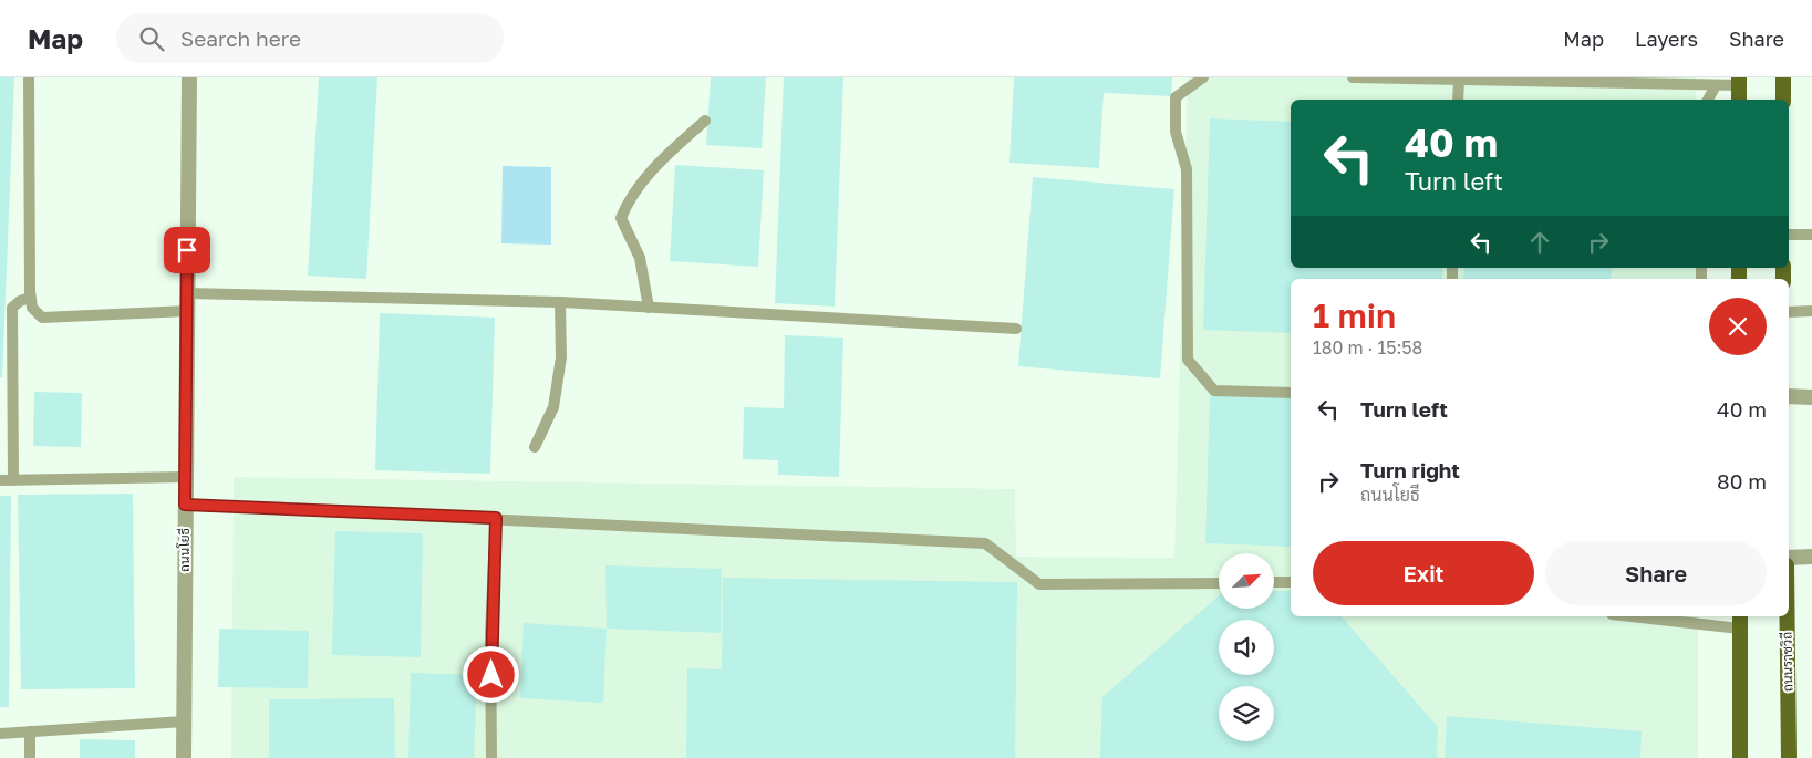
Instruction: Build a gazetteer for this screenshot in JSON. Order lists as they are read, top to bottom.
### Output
{
  "streets": {
    "main road": ["ถนนราชวิถี"],
    "street": ["ถนนโยธี"]
  },
  "north": "top right",
  "page": {
    "header": "Map",
    "search": "Search here",
    "nav": ["Map", "Layers", "Share"],
    "turn": ["40 m", "Turn left"],
    "heading": ["1 min", "180 m · 15:58"],
    "list": [
      {
        "name": "Turn left",
        "value": "40 m"
      },
      {
        "name": "Turn right",
        "note": "ถนนโยธี",
        "value": "80 m"
      }
    ],
    "buttons": ["Exit", "Share"]
  }
}
